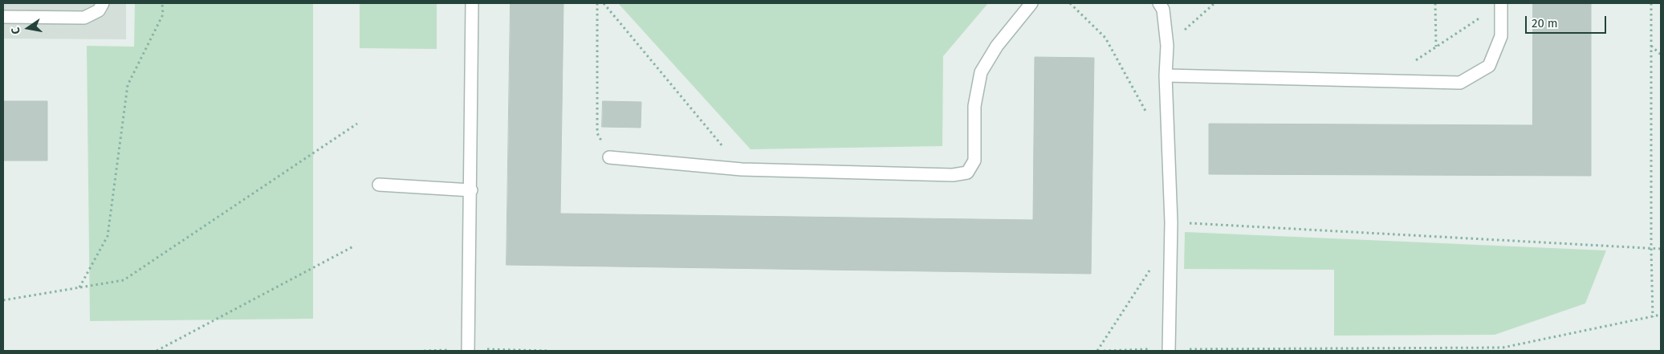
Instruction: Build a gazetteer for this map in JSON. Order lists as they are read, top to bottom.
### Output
{
  "scale_bar": "20 m",
  "north": "left"
}
